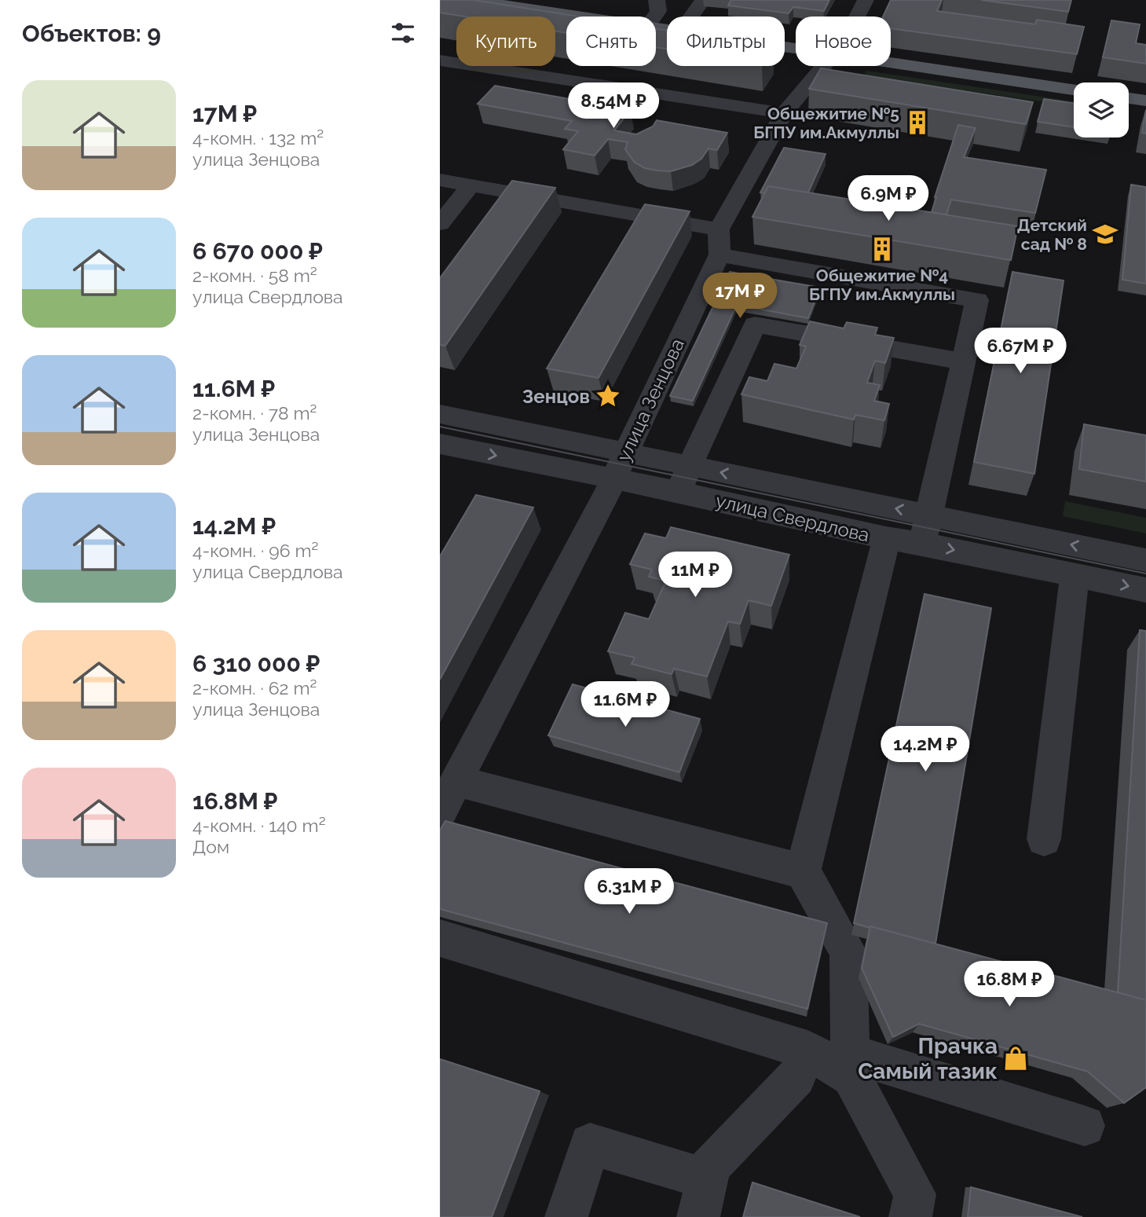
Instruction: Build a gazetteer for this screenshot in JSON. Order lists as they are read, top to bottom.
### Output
{
  "streets": {
    "street": ["улица Зенцова", "улица Свердлова"]
  },
  "crossings": [
    ["улица Зенцова", "улица Свердлова"]
  ],
  "places": {
    "building": ["Общежитие №5 БГПУ им.Акмуллы", "Общежитие №4 БГПУ им.Акмуллы"],
    "school or university": ["Детский сад № 8"],
    "place": ["Зенцов"],
    "shop": ["Прачка Самый тазик"]
  },
  "page": {
    "heading": "Объектов: 9",
    "chip": [
      "Купить",
      "Снять",
      "Фильтры",
      "Новое"
    ],
    "list": [
      {
        "name": "17M ₽",
        "note": "4-комн. · 132 m² · улица Зенцова"
      },
      {
        "name": "6 670 000 ₽",
        "note": "2-комн. · 58 m² · улица Свердлова"
      },
      {
        "name": "11.6M ₽",
        "note": "2-комн. · 78 m² · улица Зенцова"
      },
      {
        "name": "14.2M ₽",
        "note": "4-комн. · 96 m² · улица Свердлова"
      },
      {
        "name": "6 310 000 ₽",
        "note": "2-комн. · 62 m² · улица Зенцова"
      },
      {
        "name": "16.8M ₽",
        "note": "4-комн. · 140 m² · Дом"
      }
    ],
    "price": [
      "8.54M ₽",
      "6.9M ₽",
      "17M ₽",
      "6.67M ₽",
      "11M ₽",
      "11.6M ₽",
      "14.2M ₽",
      "6.31M ₽",
      "16.8M ₽"
    ]
  }
}
